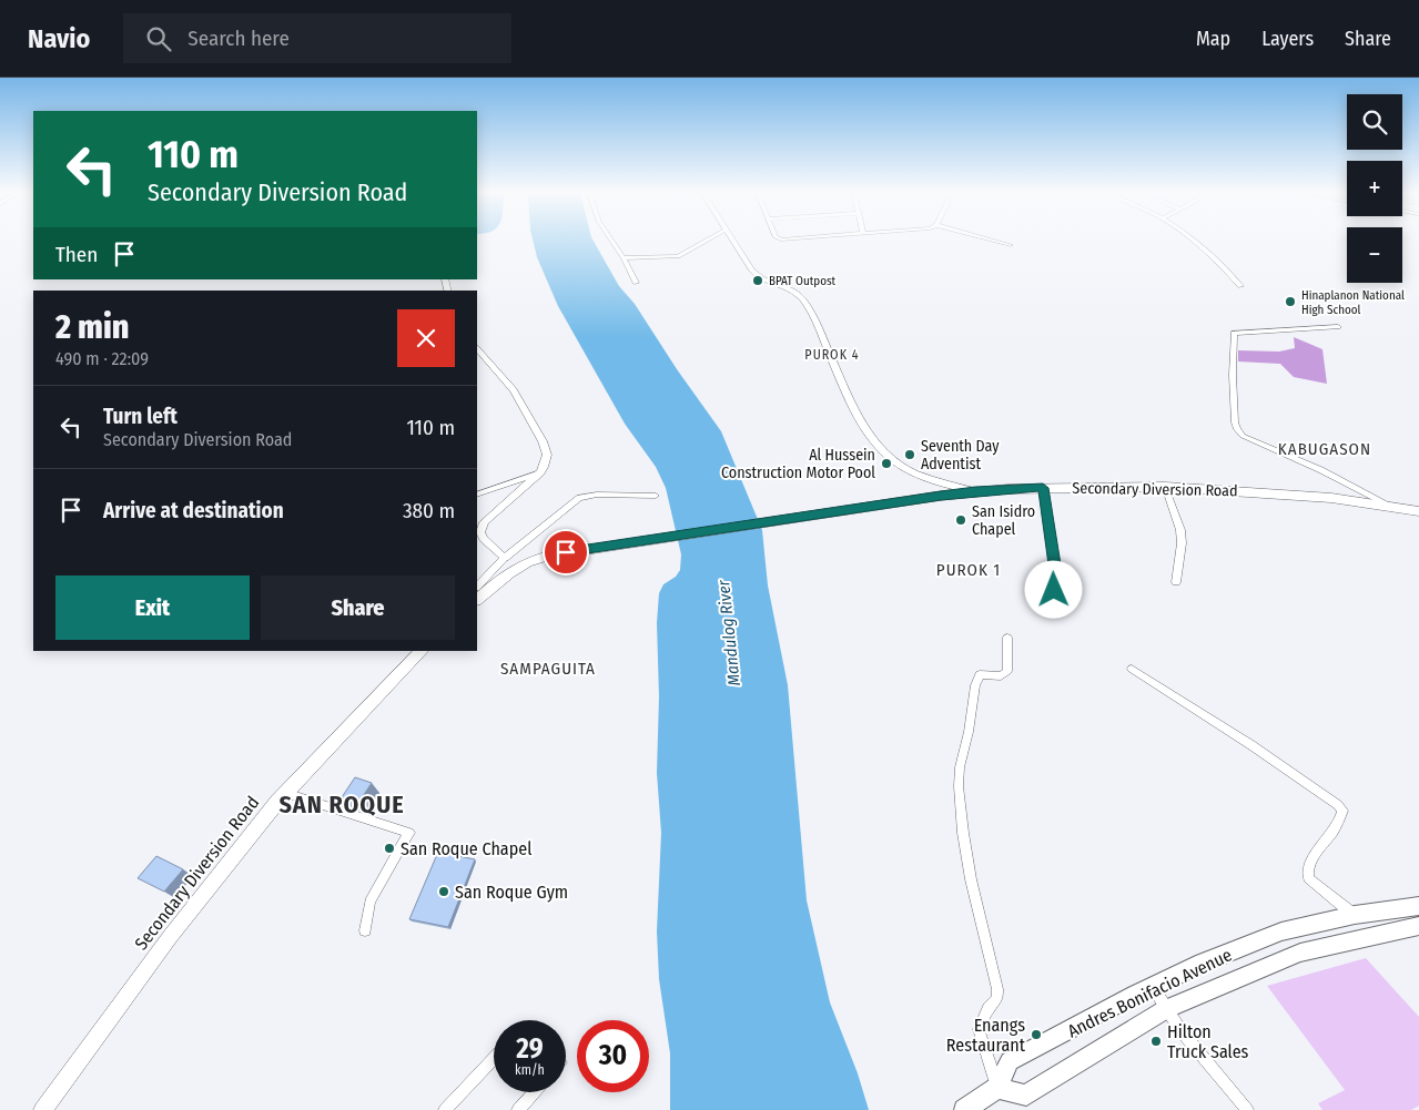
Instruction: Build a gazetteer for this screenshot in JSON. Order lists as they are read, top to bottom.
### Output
{
  "streets": {
    "highway": ["Andres Bonifacio Avenue"],
    "main road": ["Secondary Diversion Road"]
  },
  "districts": [
    "PUROK 4",
    "KABUGASON",
    "PUROK 1",
    "SAMPAGUITA",
    "SAN ROQUE"
  ],
  "water": ["Mandulog River"],
  "places": [
    "BPAT Outpost",
    "Hinaplanon National High School",
    "Seventh Day Adventist",
    "Al Hussein Construction Motor Pool",
    "San Isidro Chapel",
    "San Roque Chapel",
    "San Roque Gym",
    "Enangs Restaurant",
    "Hilton Truck Sales"
  ],
  "page": {
    "header": "Navio",
    "search": "Search here",
    "nav": ["Map", "Layers", "Share"],
    "map_buttons": ["+", "−"],
    "turn": ["110 m", "Secondary Diversion Road"],
    "then": "Then",
    "heading": ["2 min", "490 m · 22:09"],
    "list": [
      {
        "name": "Turn left",
        "note": "Secondary Diversion Road",
        "value": "110 m"
      },
      {
        "name": "Arrive at destination",
        "value": "380 m"
      }
    ],
    "buttons": ["Exit", "Share"],
    "speed": "29 km/h",
    "limit": "30"
  }
}
